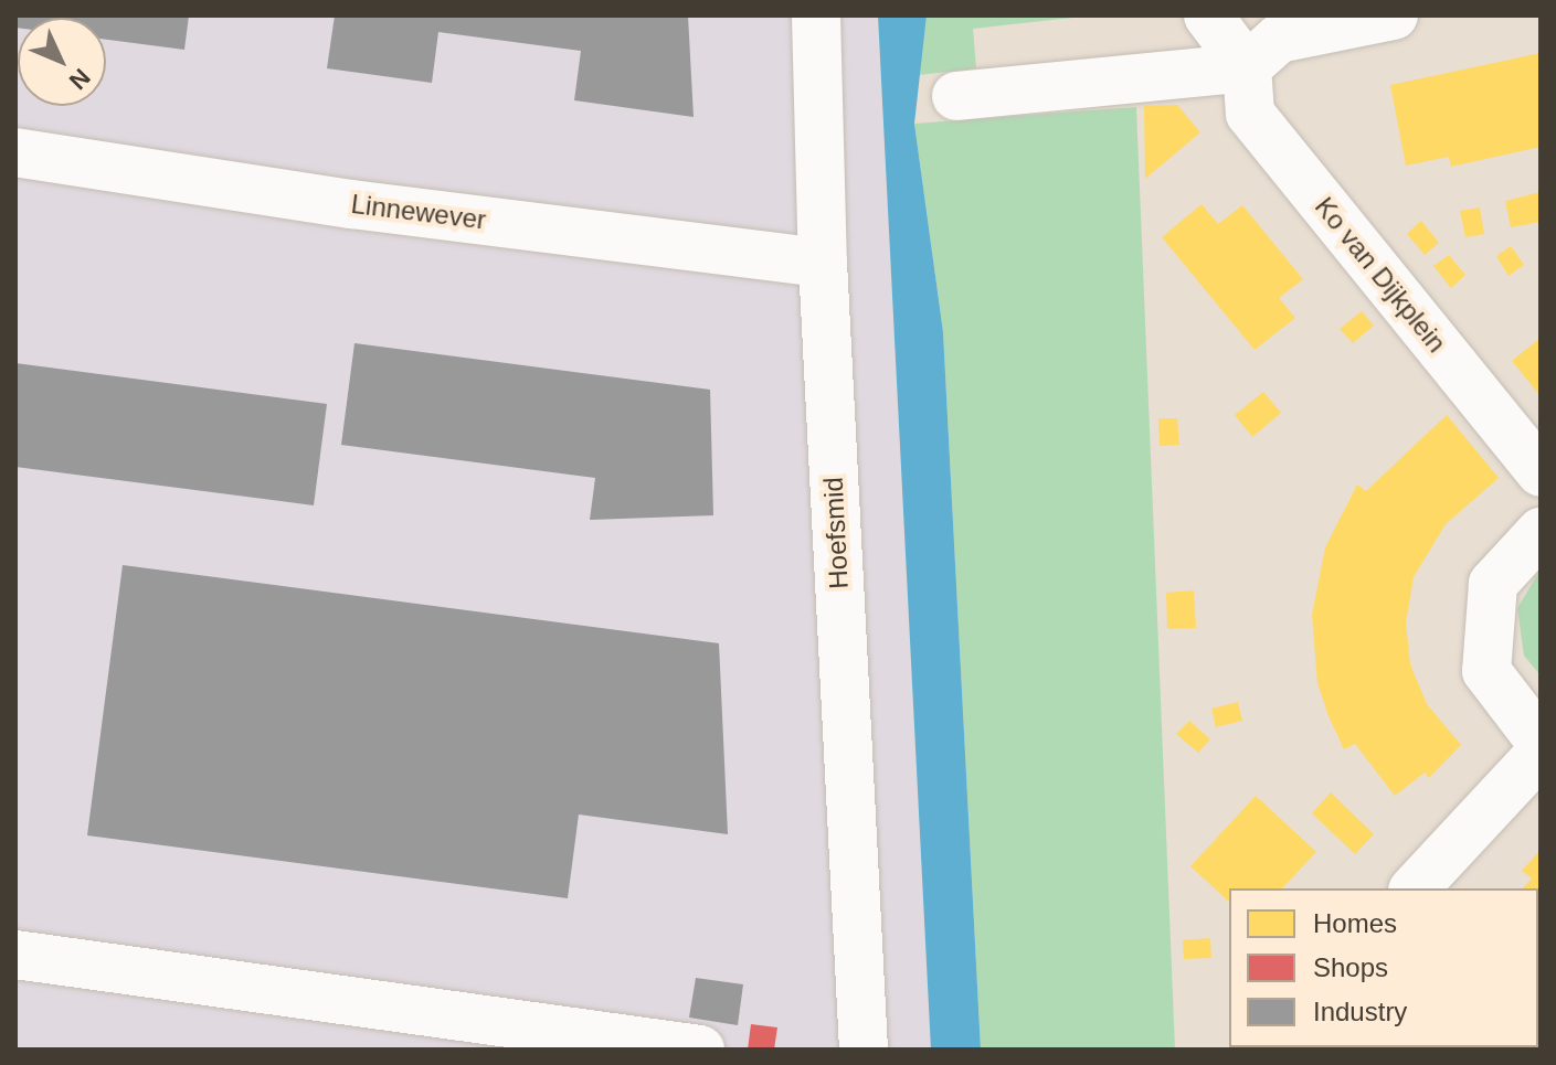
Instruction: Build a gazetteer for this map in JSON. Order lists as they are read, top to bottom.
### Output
{
  "streets": {
    "street": ["Linnewever", "Ko van Dijkplein", "Hoefsmid"]
  },
  "crossings": [
    ["Linnewever", "Hoefsmid"]
  ],
  "legend": ["Homes", "Shops", "Industry"],
  "north": "bottom right"
}
